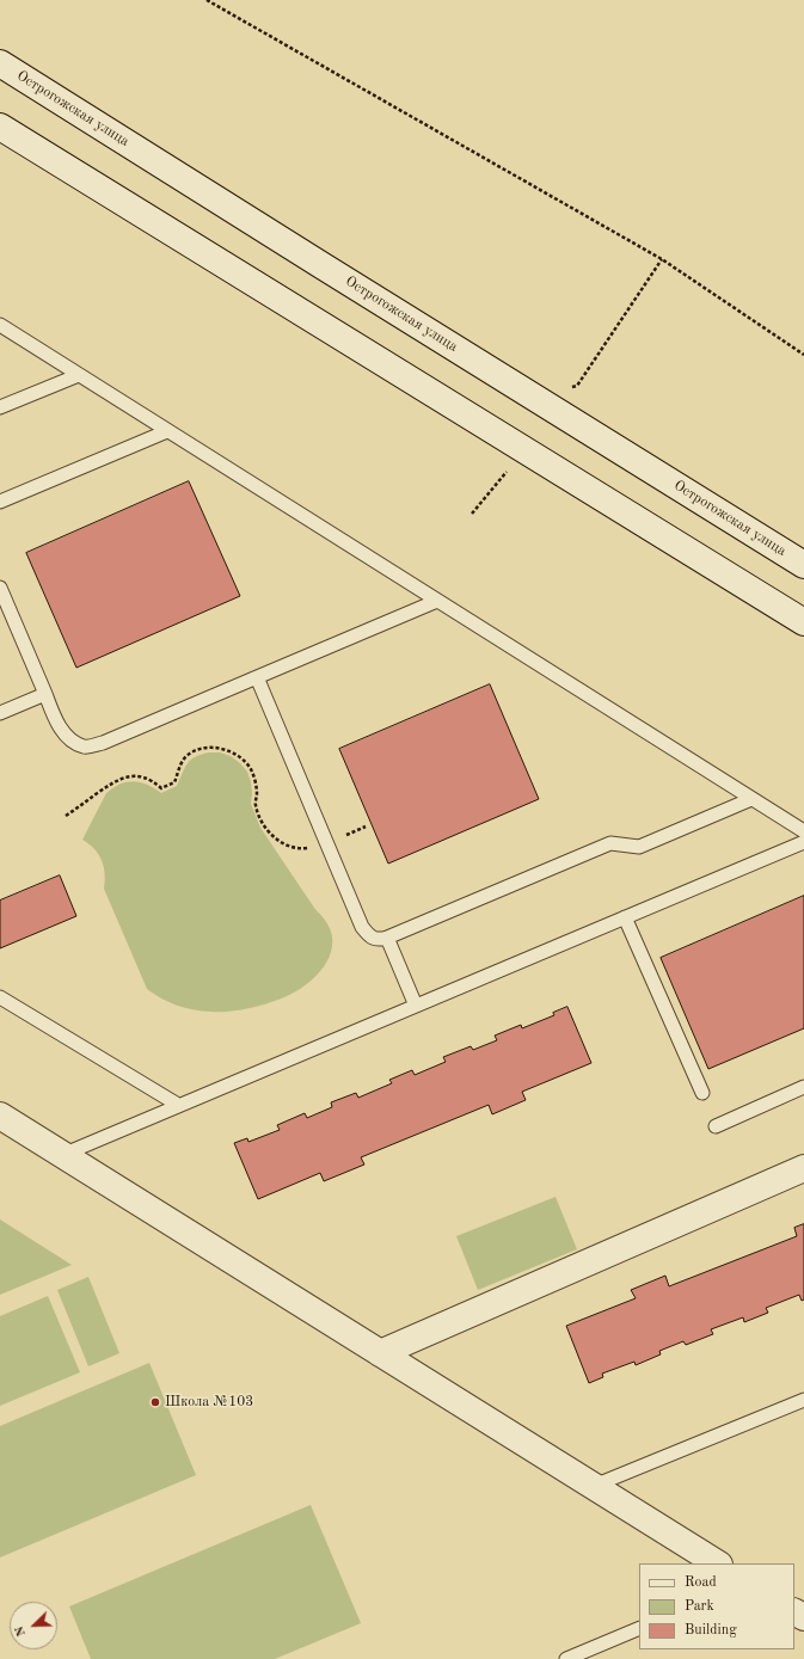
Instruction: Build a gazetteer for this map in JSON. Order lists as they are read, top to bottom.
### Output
{
  "streets": {
    "street": ["Острогожская улица"]
  },
  "places": ["Школа №103"],
  "legend": ["Road", "Park", "Building"],
  "north": "bottom left"
}
